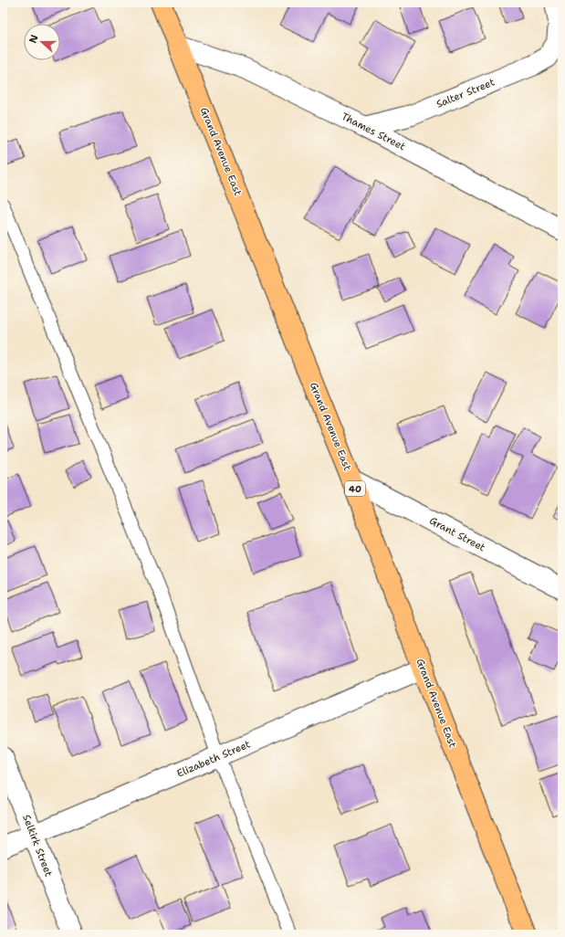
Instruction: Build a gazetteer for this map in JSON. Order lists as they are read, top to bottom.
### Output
{
  "streets": {
    "main road": ["Grand Avenue East", "40"],
    "street": [
      "Salter Street",
      "Thames Street",
      "Grant Street",
      "Elizabeth Street",
      "Selkirk Street"
    ]
  },
  "crossings": [
    ["Salter Street", "Thames Street"],
    ["Thames Street", "Grand Avenue East"],
    ["Grand Avenue East", "Grant Street"],
    ["Grand Avenue East", "Elizabeth Street"],
    ["Elizabeth Street", "Selkirk Street"]
  ],
  "north": "left"
}
